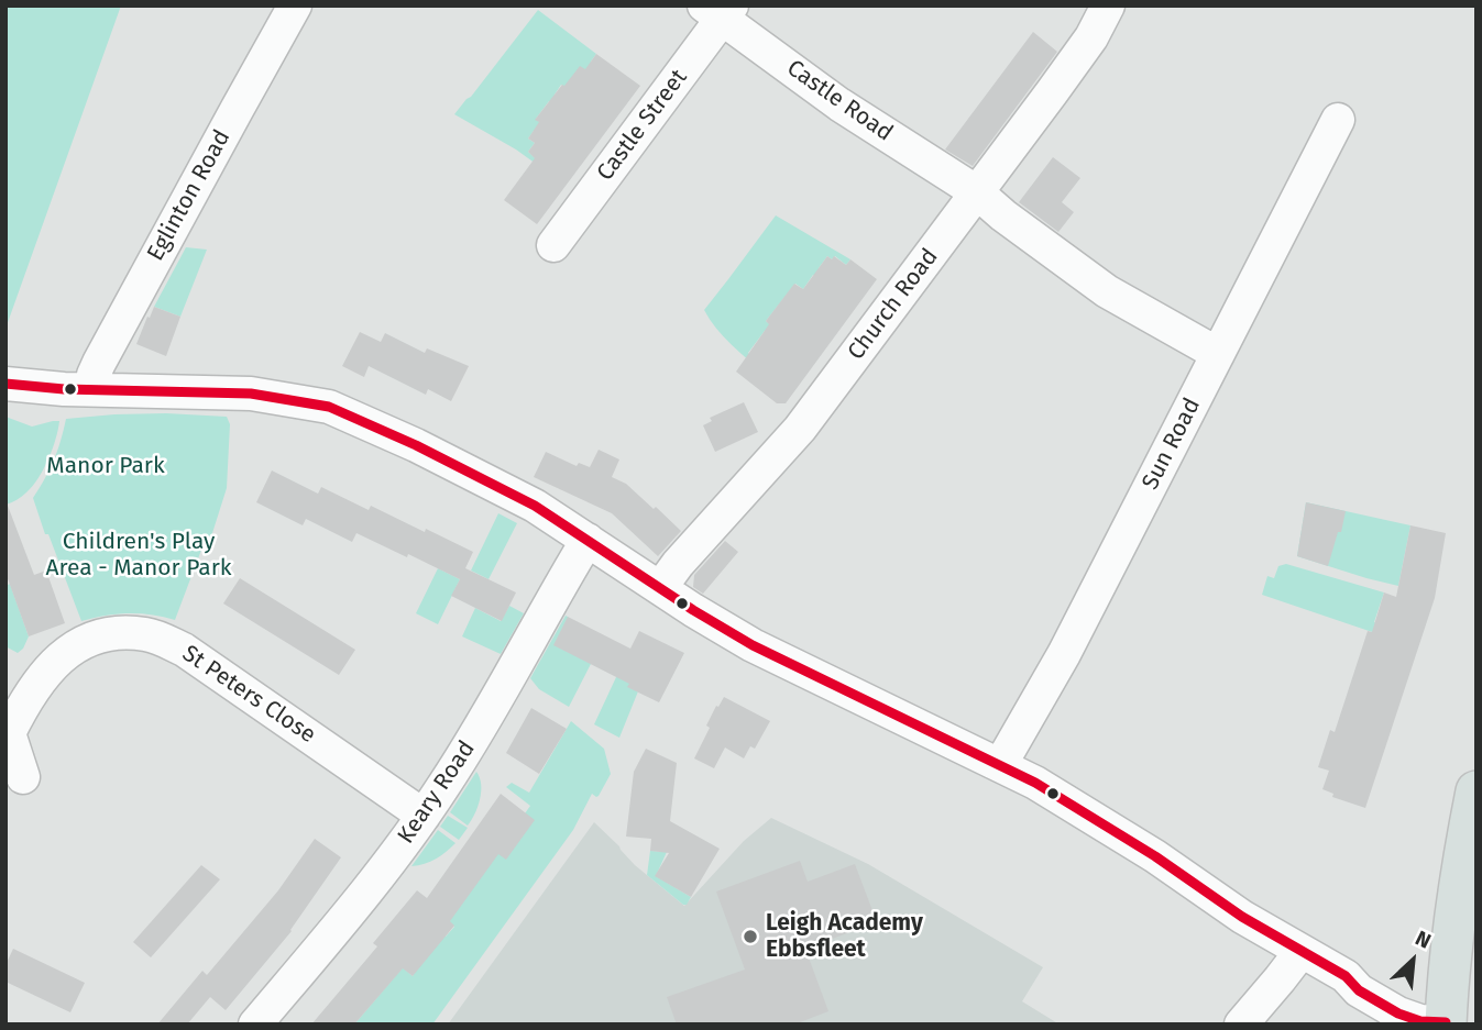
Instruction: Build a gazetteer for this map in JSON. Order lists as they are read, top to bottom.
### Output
{
  "streets": {
    "street": [
      "Castle Road",
      "Castle Street",
      "Eglinton Road",
      "Church Road",
      "Sun Road",
      "St Peters Close",
      "Keary Road"
    ]
  },
  "crossings": [
    ["Castle Road", "Castle Street"],
    ["Castle Road", "Church Road"],
    ["Castle Road", "Sun Road"],
    ["St Peters Close", "Keary Road"]
  ],
  "parks": ["Manor Park", "Children's Play Area - Manor Park"],
  "places": ["Leigh Academy Ebbsfleet"],
  "north": "top right"
}
